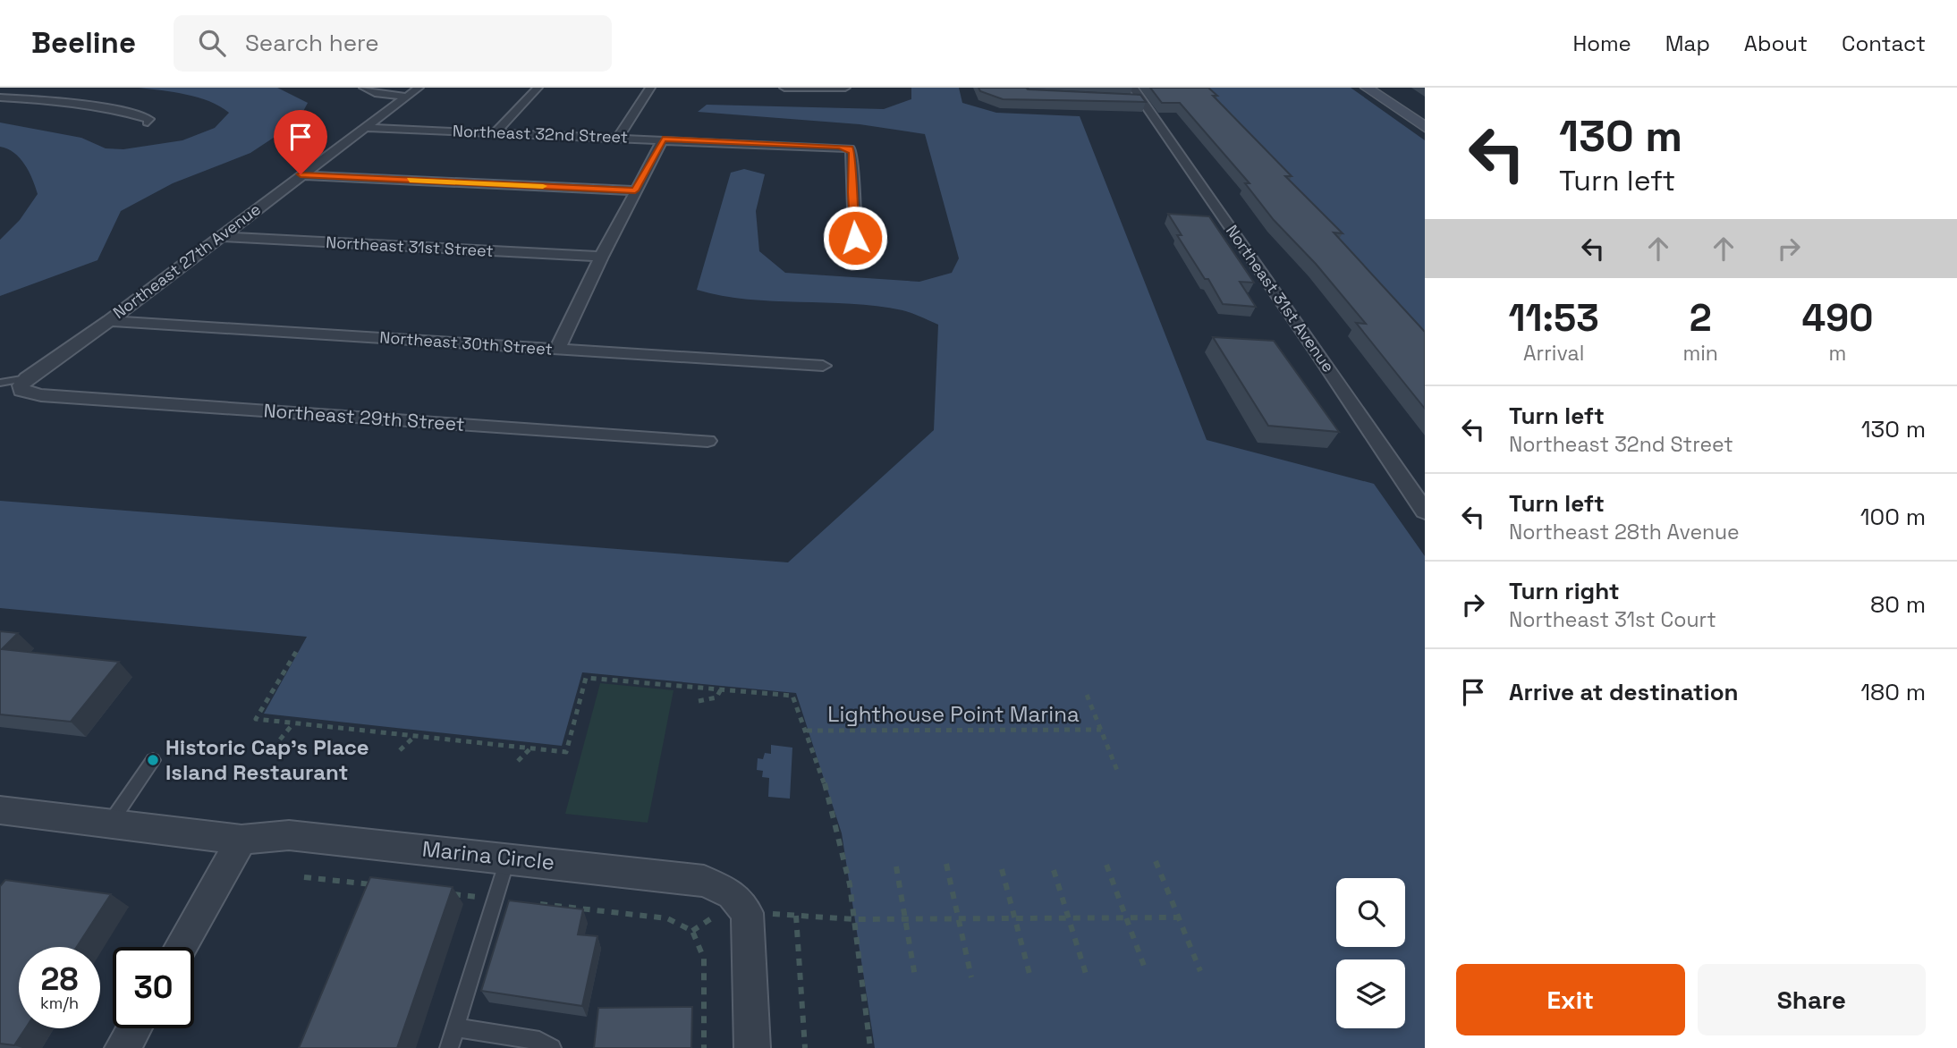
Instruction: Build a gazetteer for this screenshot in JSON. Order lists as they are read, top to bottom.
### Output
{
  "streets": {
    "street": [
      "Northeast 32nd Street",
      "Northeast 31st Street",
      "Northeast 27th Avenue",
      "Northeast 31st Avenue",
      "Northeast 30th Street",
      "Northeast 29th Street",
      "Marina Circle"
    ],
    "path": ["Lighthouse Point Marina"]
  },
  "crossings": [
    ["Northeast 32nd Street", "Northeast 27th Avenue"],
    ["Northeast 31st Street", "Northeast 27th Avenue"],
    ["Northeast 27th Avenue", "Northeast 30th Street"],
    ["Northeast 27th Avenue", "Northeast 29th Street"]
  ],
  "places": ["Historic Cap's Place Island Restaurant"],
  "page": {
    "header": "Beeline",
    "search": "Search here",
    "nav": [
      "Home",
      "Map",
      "About",
      "Contact"
    ],
    "turn": ["130 m", "Turn left"],
    "eta": [
      "11:53",
      "Arrival",
      "2",
      "min",
      "490",
      "m"
    ],
    "list": [
      {
        "name": "Turn left",
        "note": "Northeast 32nd Street",
        "value": "130 m"
      },
      {
        "name": "Turn left",
        "note": "Northeast 28th Avenue",
        "value": "100 m"
      },
      {
        "name": "Turn right",
        "note": "Northeast 31st Court",
        "value": "80 m"
      },
      {
        "name": "Arrive at destination",
        "value": "180 m"
      }
    ],
    "speed": "28 km/h",
    "limit": "30",
    "buttons": ["Exit", "Share"]
  }
}
